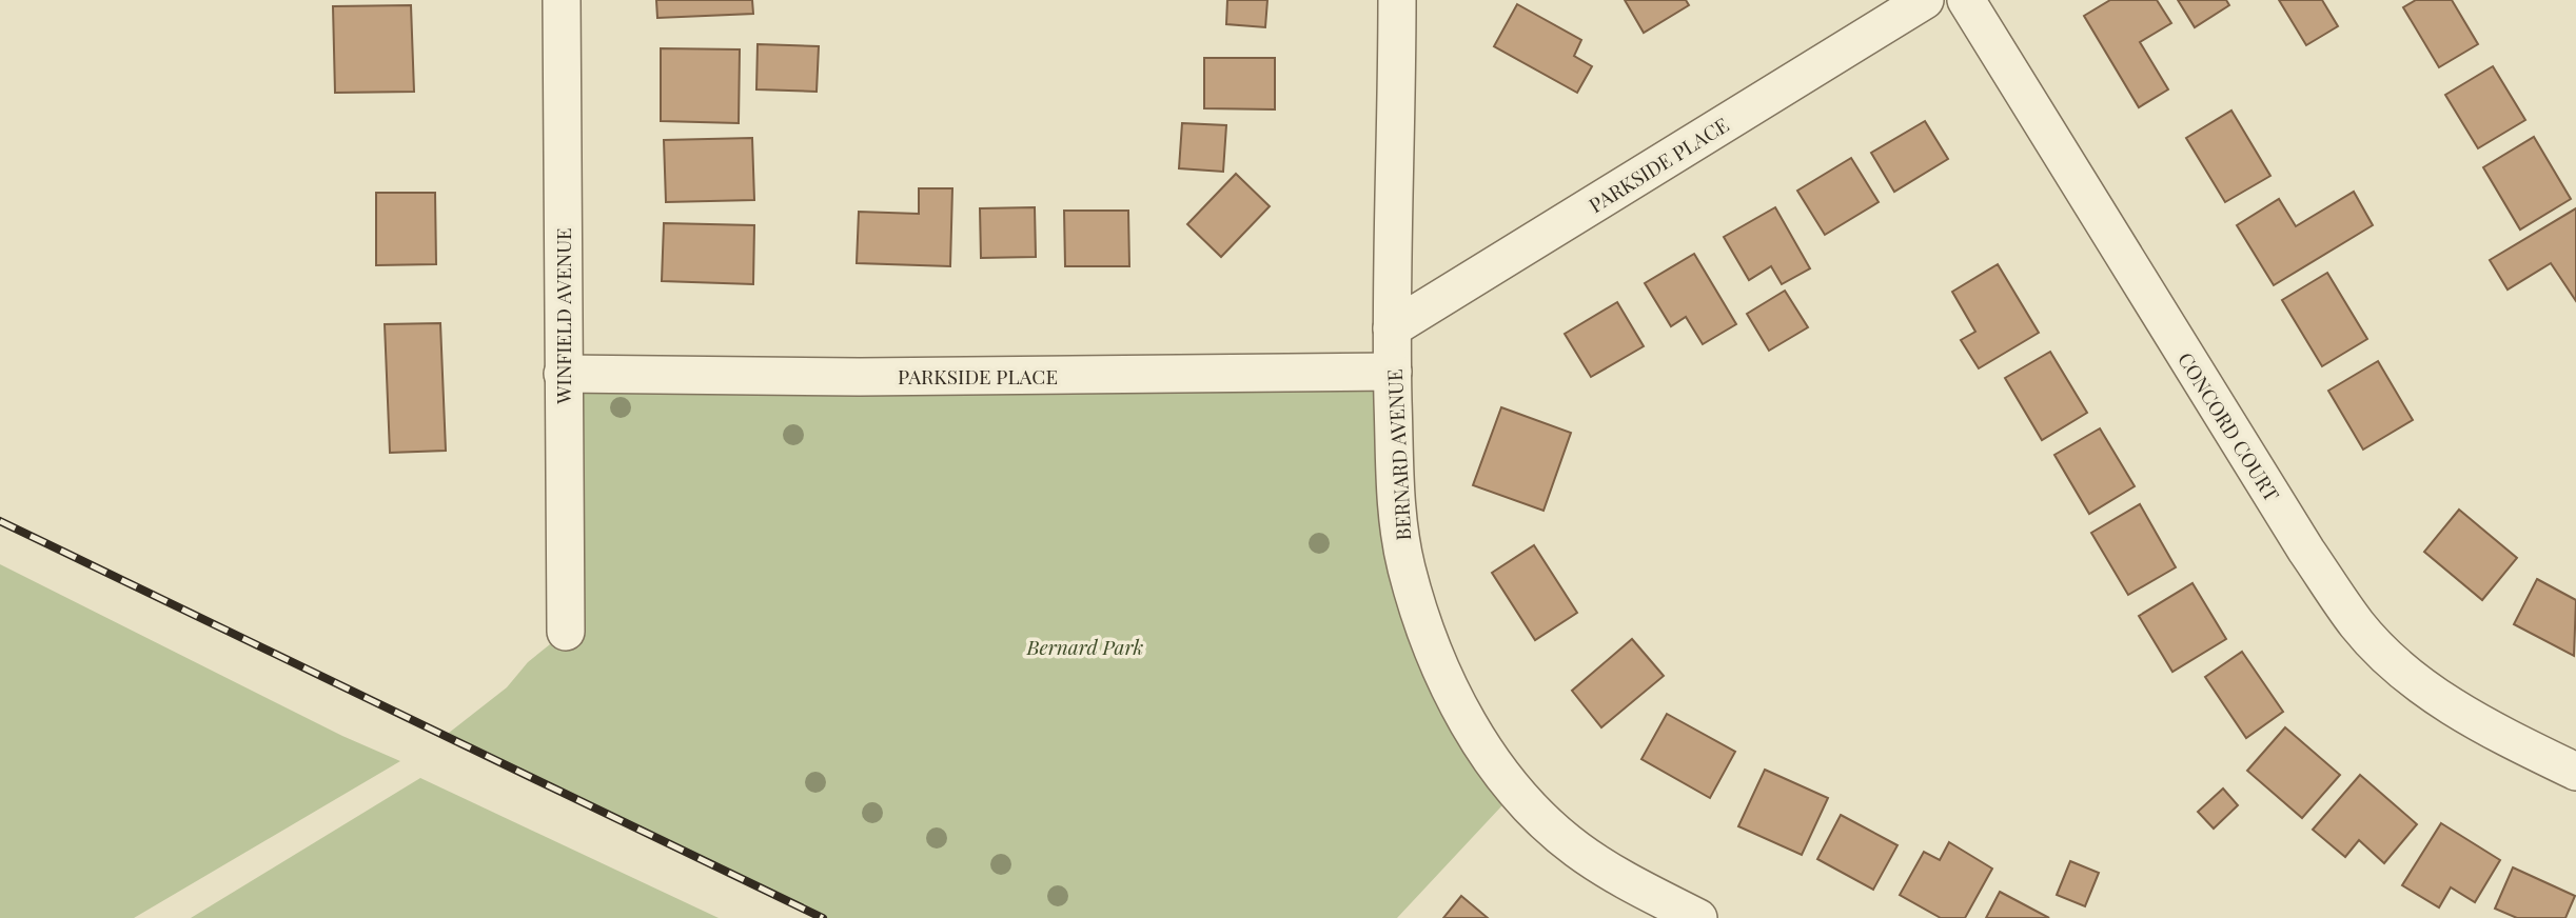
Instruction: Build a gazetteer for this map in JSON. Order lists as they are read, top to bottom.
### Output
{
  "streets": {
    "street": [
      "PARKSIDE PLACE",
      "WINFIELD AVENUE",
      "CONCORD COURT",
      "BERNARD AVENUE"
    ]
  },
  "crossings": [
    ["PARKSIDE PLACE", "WINFIELD AVENUE"],
    ["PARKSIDE PLACE", "BERNARD AVENUE"]
  ],
  "parks": ["Bernard Park"]
}
